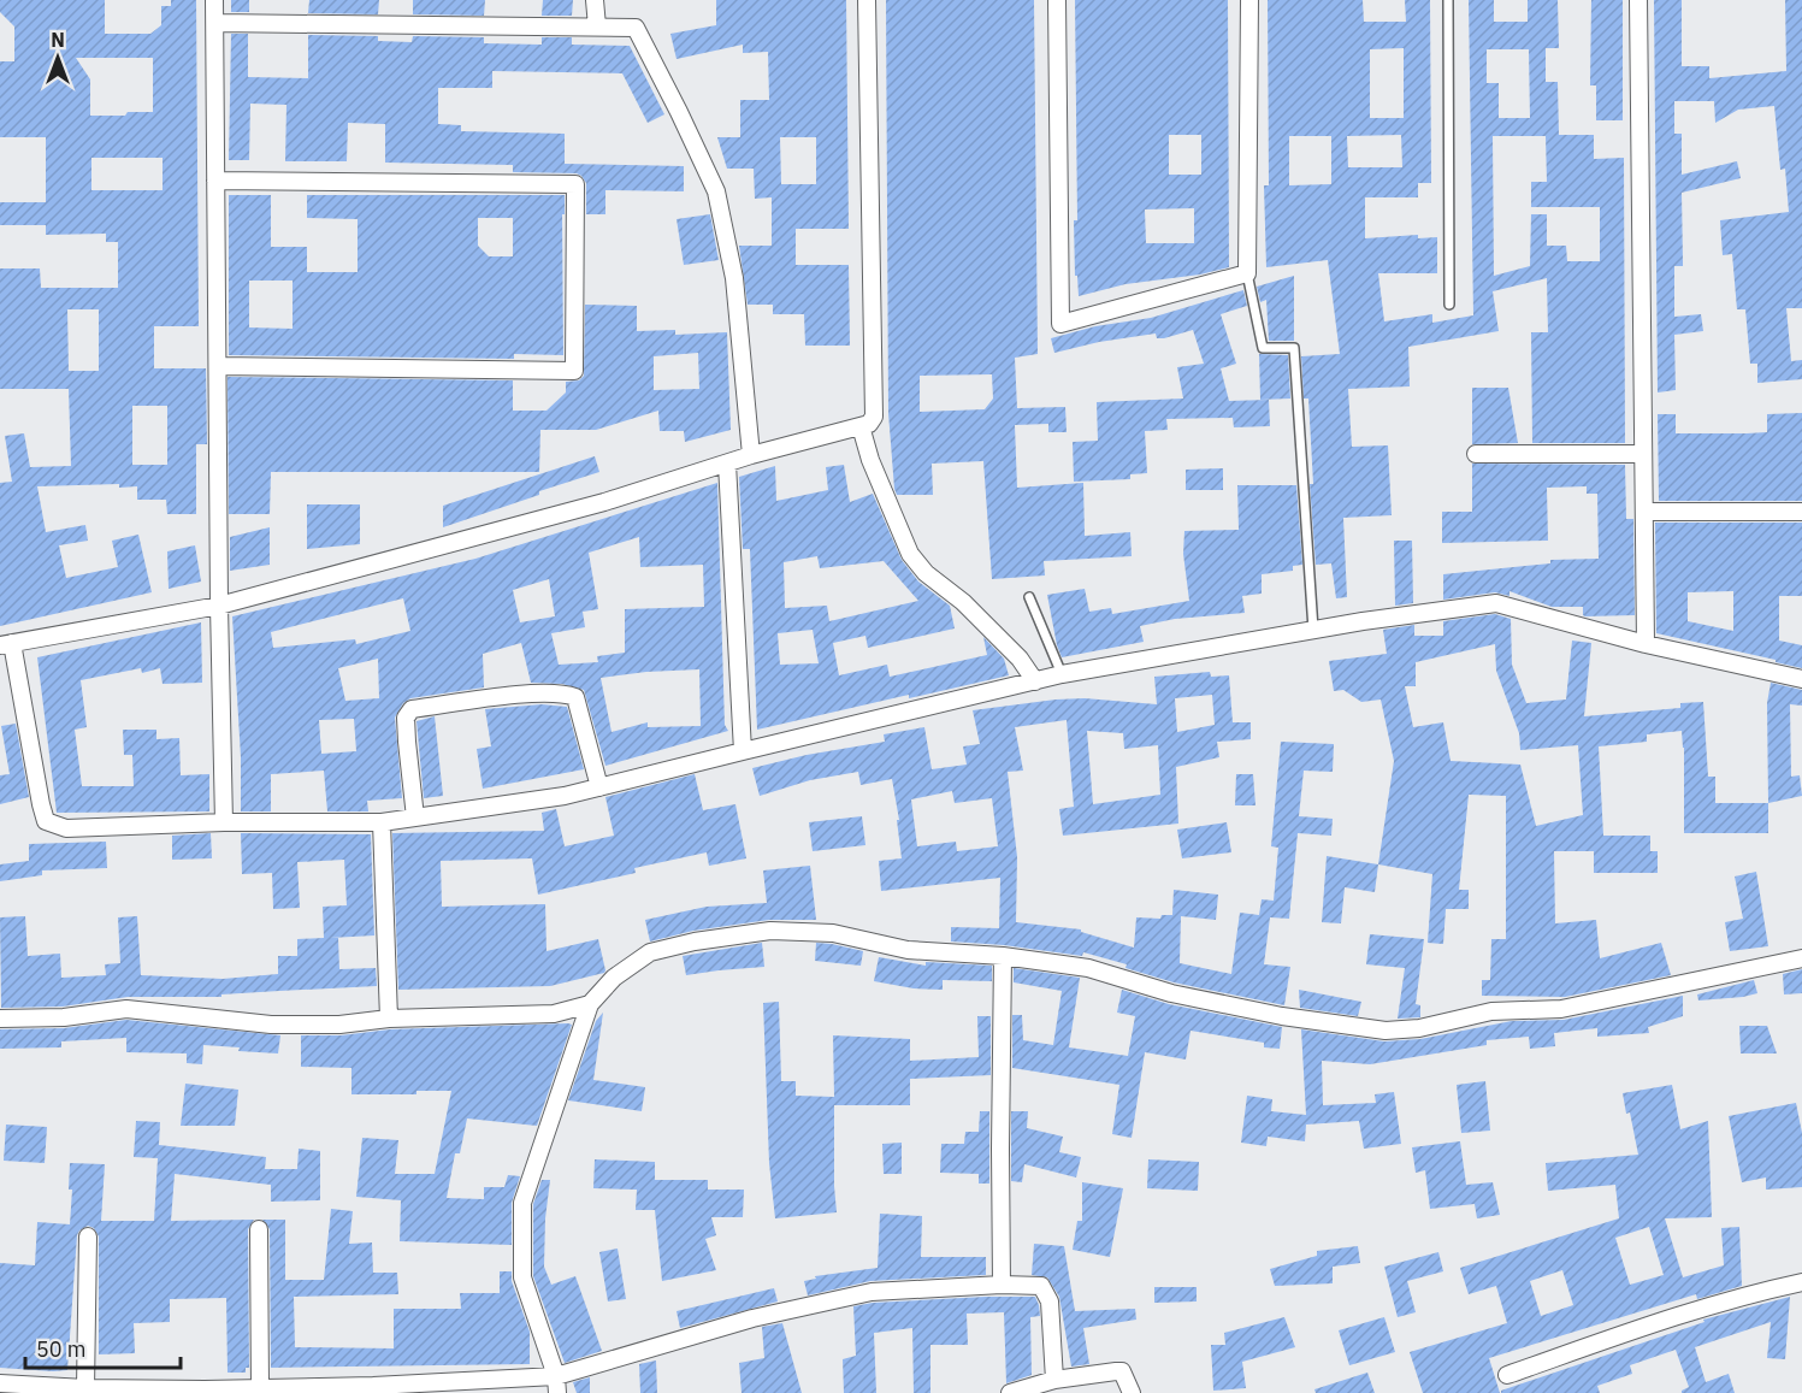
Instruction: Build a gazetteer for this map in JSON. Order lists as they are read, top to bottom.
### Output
{
  "scale_bar": "50 m",
  "north": "top"
}
